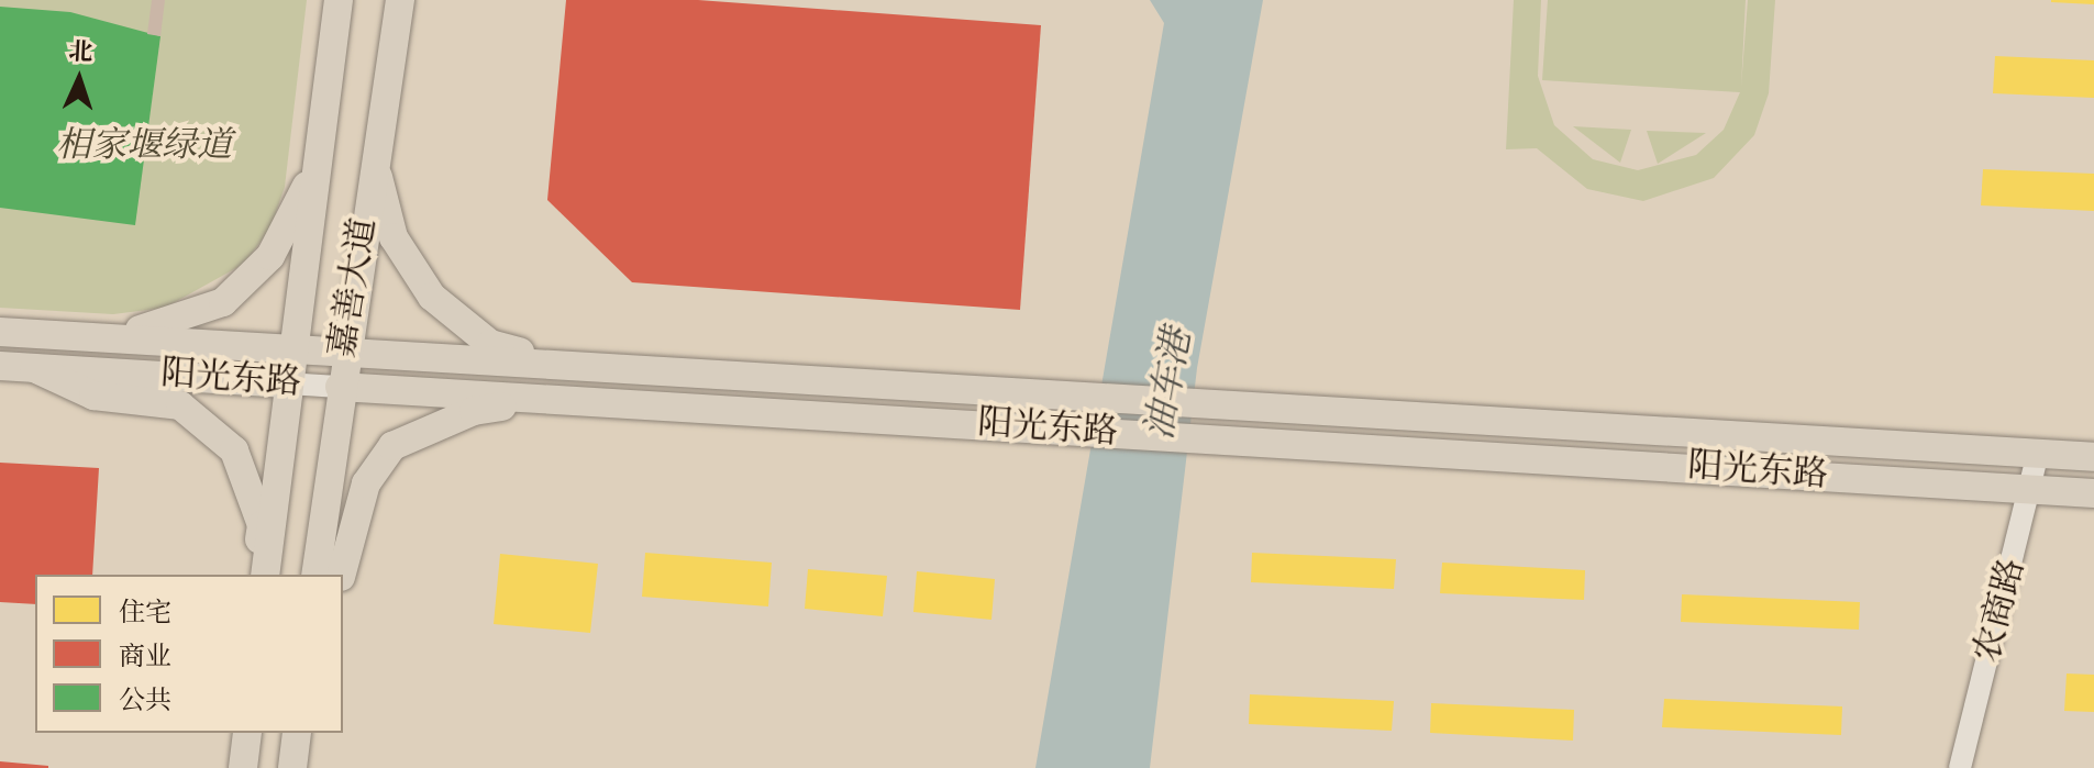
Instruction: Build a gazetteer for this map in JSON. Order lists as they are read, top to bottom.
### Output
{
  "streets": {
    "main road": ["嘉善大道", "阳光东路"],
    "street": ["农商路"]
  },
  "crossings": [
    ["嘉善大道", "阳光东路"],
    ["阳光东路", "农商路"]
  ],
  "water": ["油车港"],
  "parks": ["相家堰绿道"],
  "legend": ["住宅", "商业", "公共"],
  "north": "top"
}
